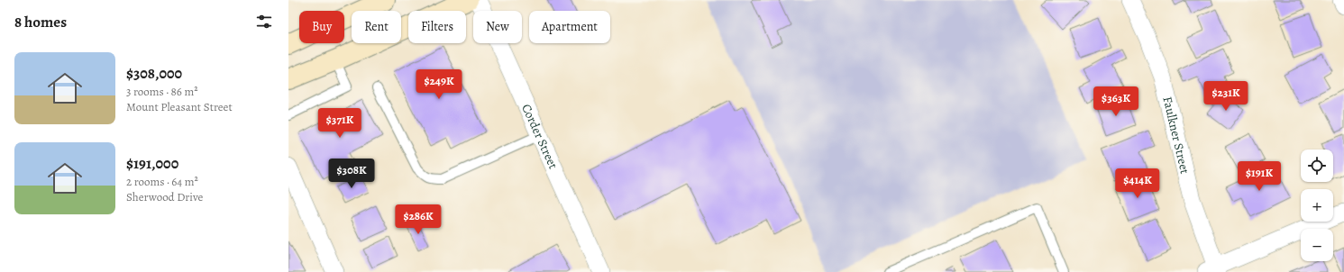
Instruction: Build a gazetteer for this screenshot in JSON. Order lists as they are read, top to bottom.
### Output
{
  "streets": {
    "street": ["Faulkner Street", "Corder Street"]
  },
  "page": {
    "heading": "8 homes",
    "chip": [
      "Buy",
      "Rent",
      "Filters",
      "New",
      "Apartment"
    ],
    "list": [
      {
        "name": "$308,000",
        "note": "3 rooms · 86 m² · Mount Pleasant Street"
      },
      {
        "name": "$191,000",
        "note": "2 rooms · 64 m² · Sherwood Drive"
      }
    ],
    "price": [
      "$249K",
      "$231K",
      "$363K",
      "$371K",
      "$308K",
      "$191K",
      "$414K",
      "$286K"
    ],
    "map_buttons": ["+", "−"]
  }
}
